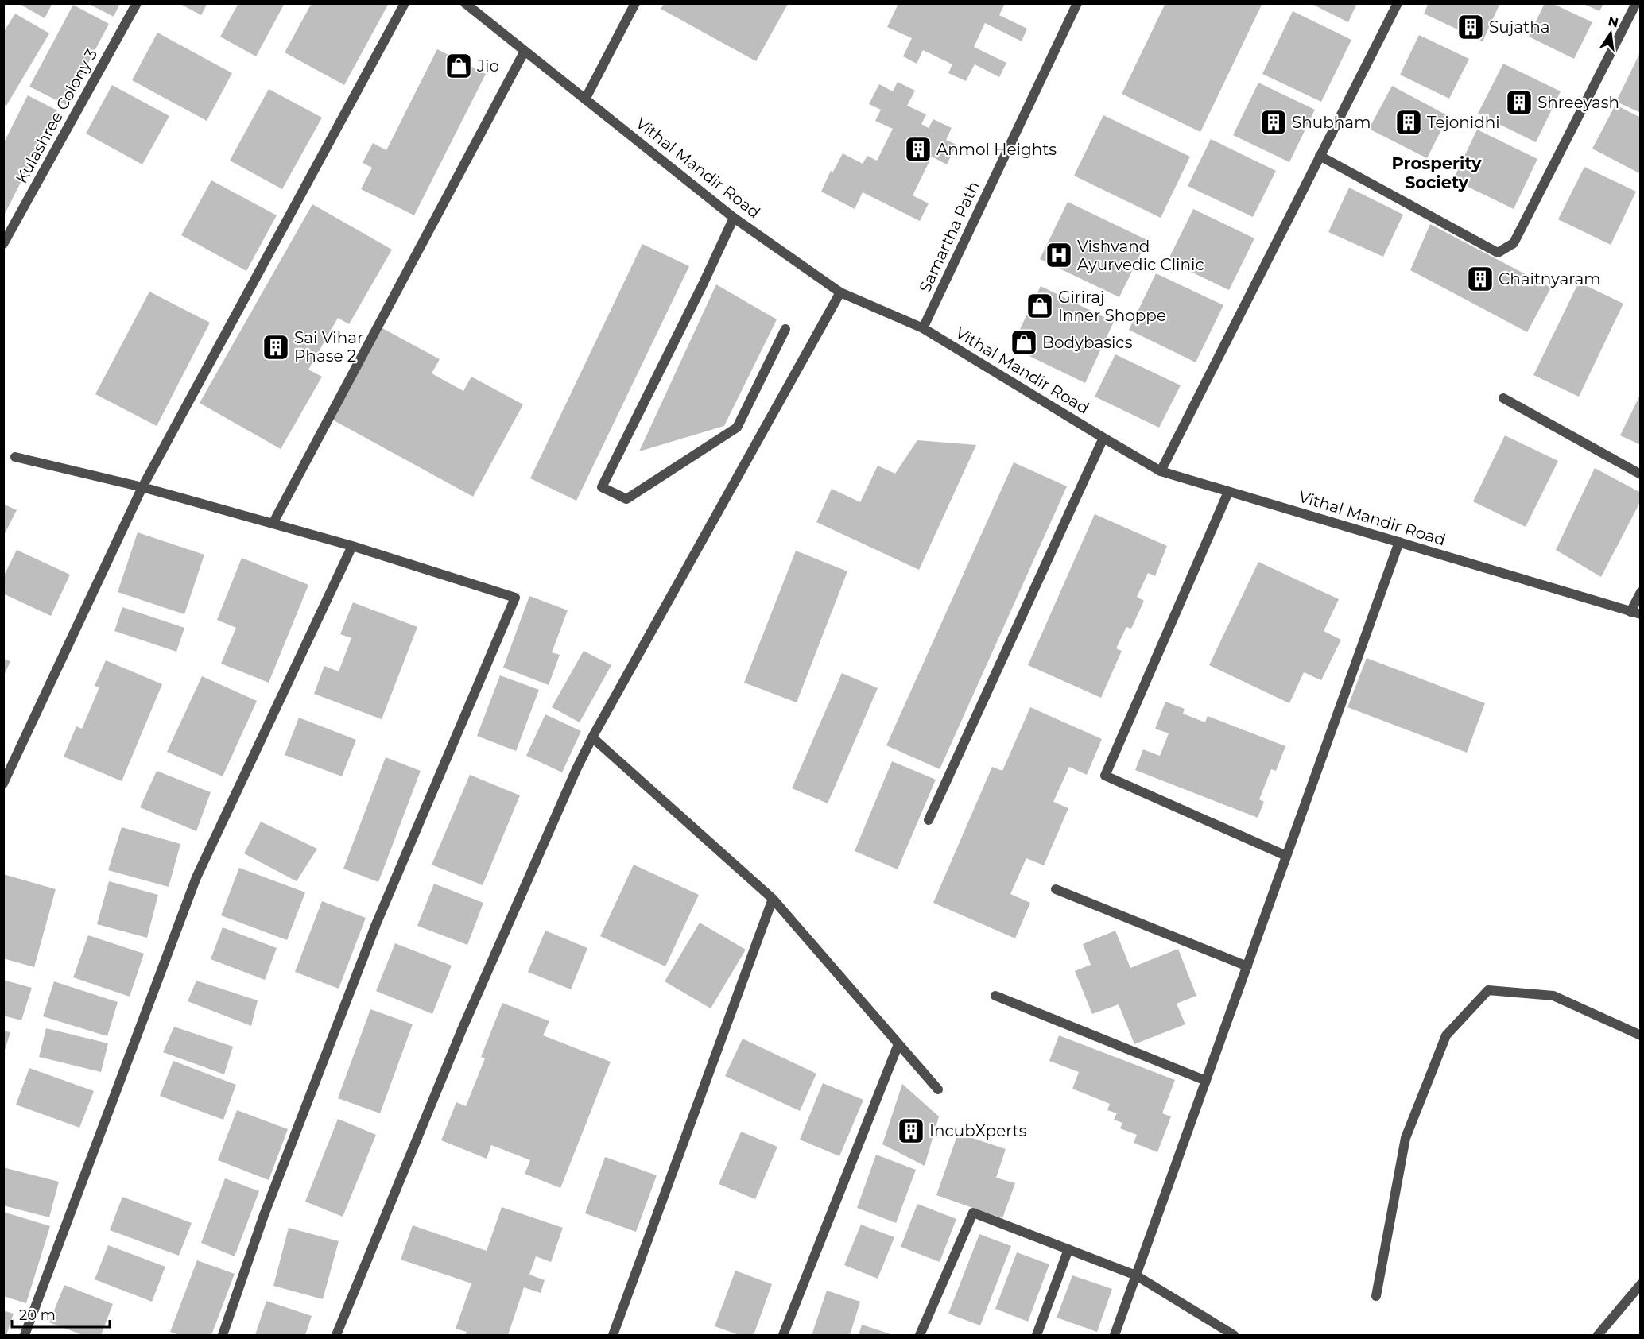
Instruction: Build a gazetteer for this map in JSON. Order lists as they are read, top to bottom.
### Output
{
  "streets": {
    "street": ["Kulashree Colony 3", "Vithal Mandir Road", "Samartha Path"]
  },
  "crossings": [
    ["Vithal Mandir Road", "Samartha Path"]
  ],
  "districts": ["Prosperity Society"],
  "places": {
    "building": [
      "Sujatha",
      "Shreeyash",
      "Shubham",
      "Tejonidhi",
      "Anmol Heights",
      "Chaitnyaram",
      "Sai Vihar Phase 2",
      "IncubXperts"
    ],
    "shop": ["Jio", "Giriraj Inner Shoppe", "Bodybasics"],
    "hospital": ["Vishvand Ayurvedic Clinic"]
  },
  "scale_bar": "20 m",
  "north": "top"
}
